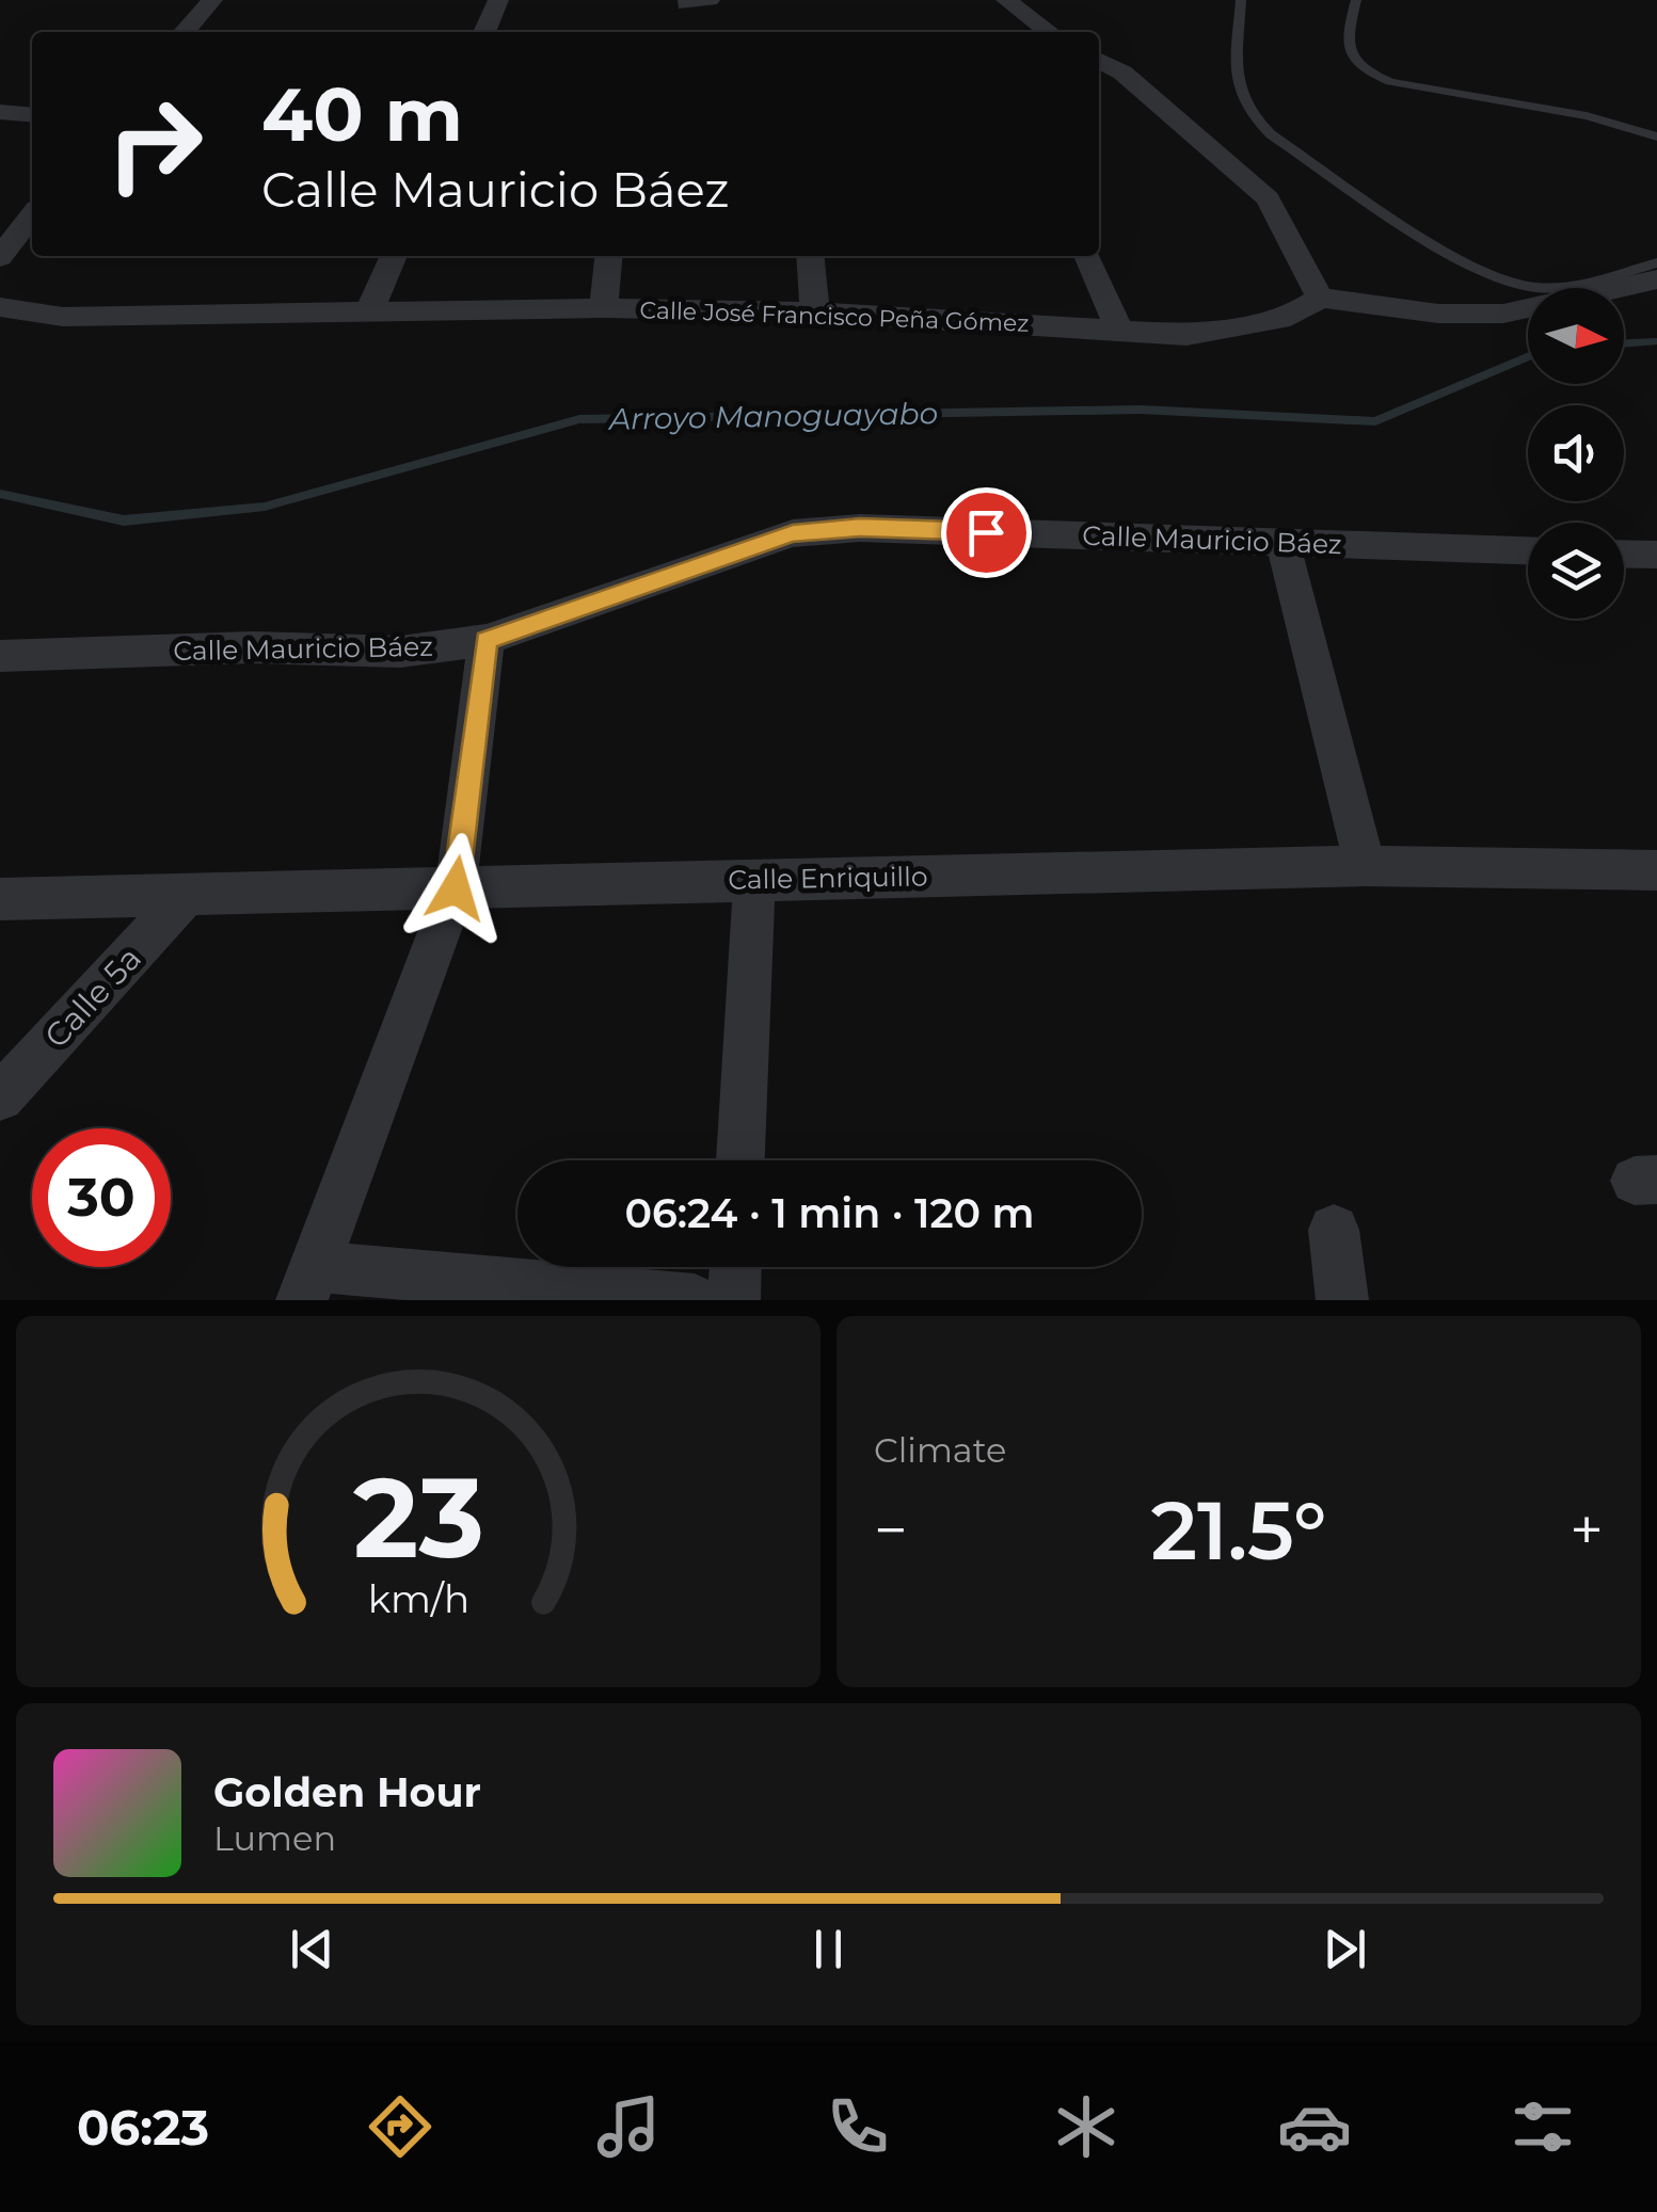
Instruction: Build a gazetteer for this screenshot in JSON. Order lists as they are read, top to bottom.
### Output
{
  "streets": {
    "street": [
      "Calle José Francisco Peña Gómez",
      "Calle Mauricio Báez",
      "Calle Enriquillo",
      "Calle 5a"
    ]
  },
  "crossings": [
    ["Calle Enriquillo", "Calle 5a"]
  ],
  "water": ["Arroyo Manoguayabo"],
  "north": "right",
  "page": {
    "turn": ["40 m", "Calle Mauricio Báez"],
    "limit": "30",
    "trip": "06:24 · 1 min · 120 m",
    "tile": "Climate",
    "heat": ["−", "21.5°", "+"],
    "song": ["Golden Hour", "Lumen"],
    "tabs": "06:23",
    "gauge": ["23", "km/h"]
  }
}
